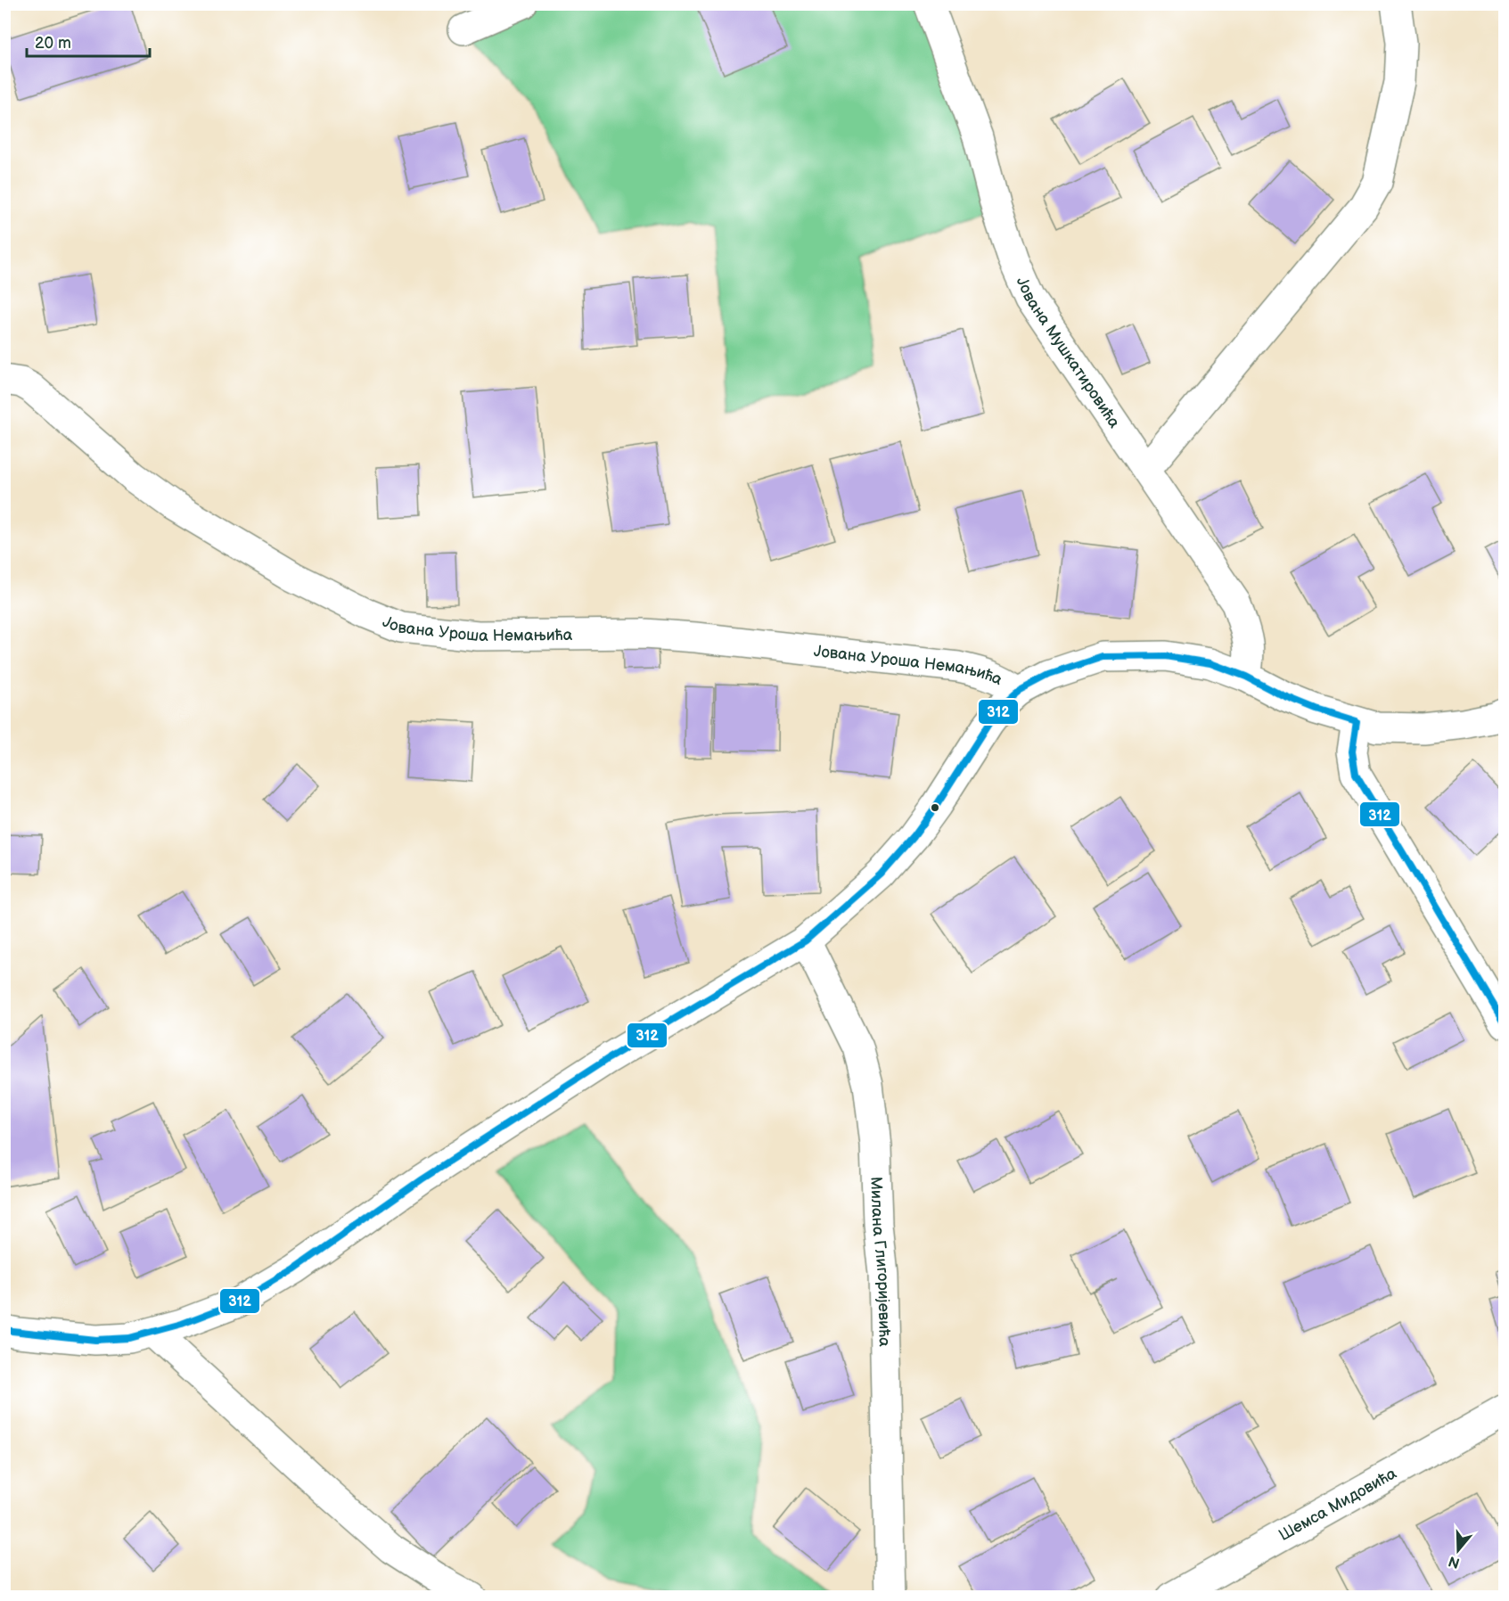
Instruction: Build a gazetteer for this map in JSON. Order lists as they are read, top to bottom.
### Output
{
  "streets": {
    "street": [
      "Јована Мушкатировића",
      "Јована Уроша Немањића",
      "Милана Глигоријевића",
      "Шемса Мидовића"
    ]
  },
  "lines": ["transit line 312"],
  "scale_bar": "20 m",
  "north": "bottom"
}
